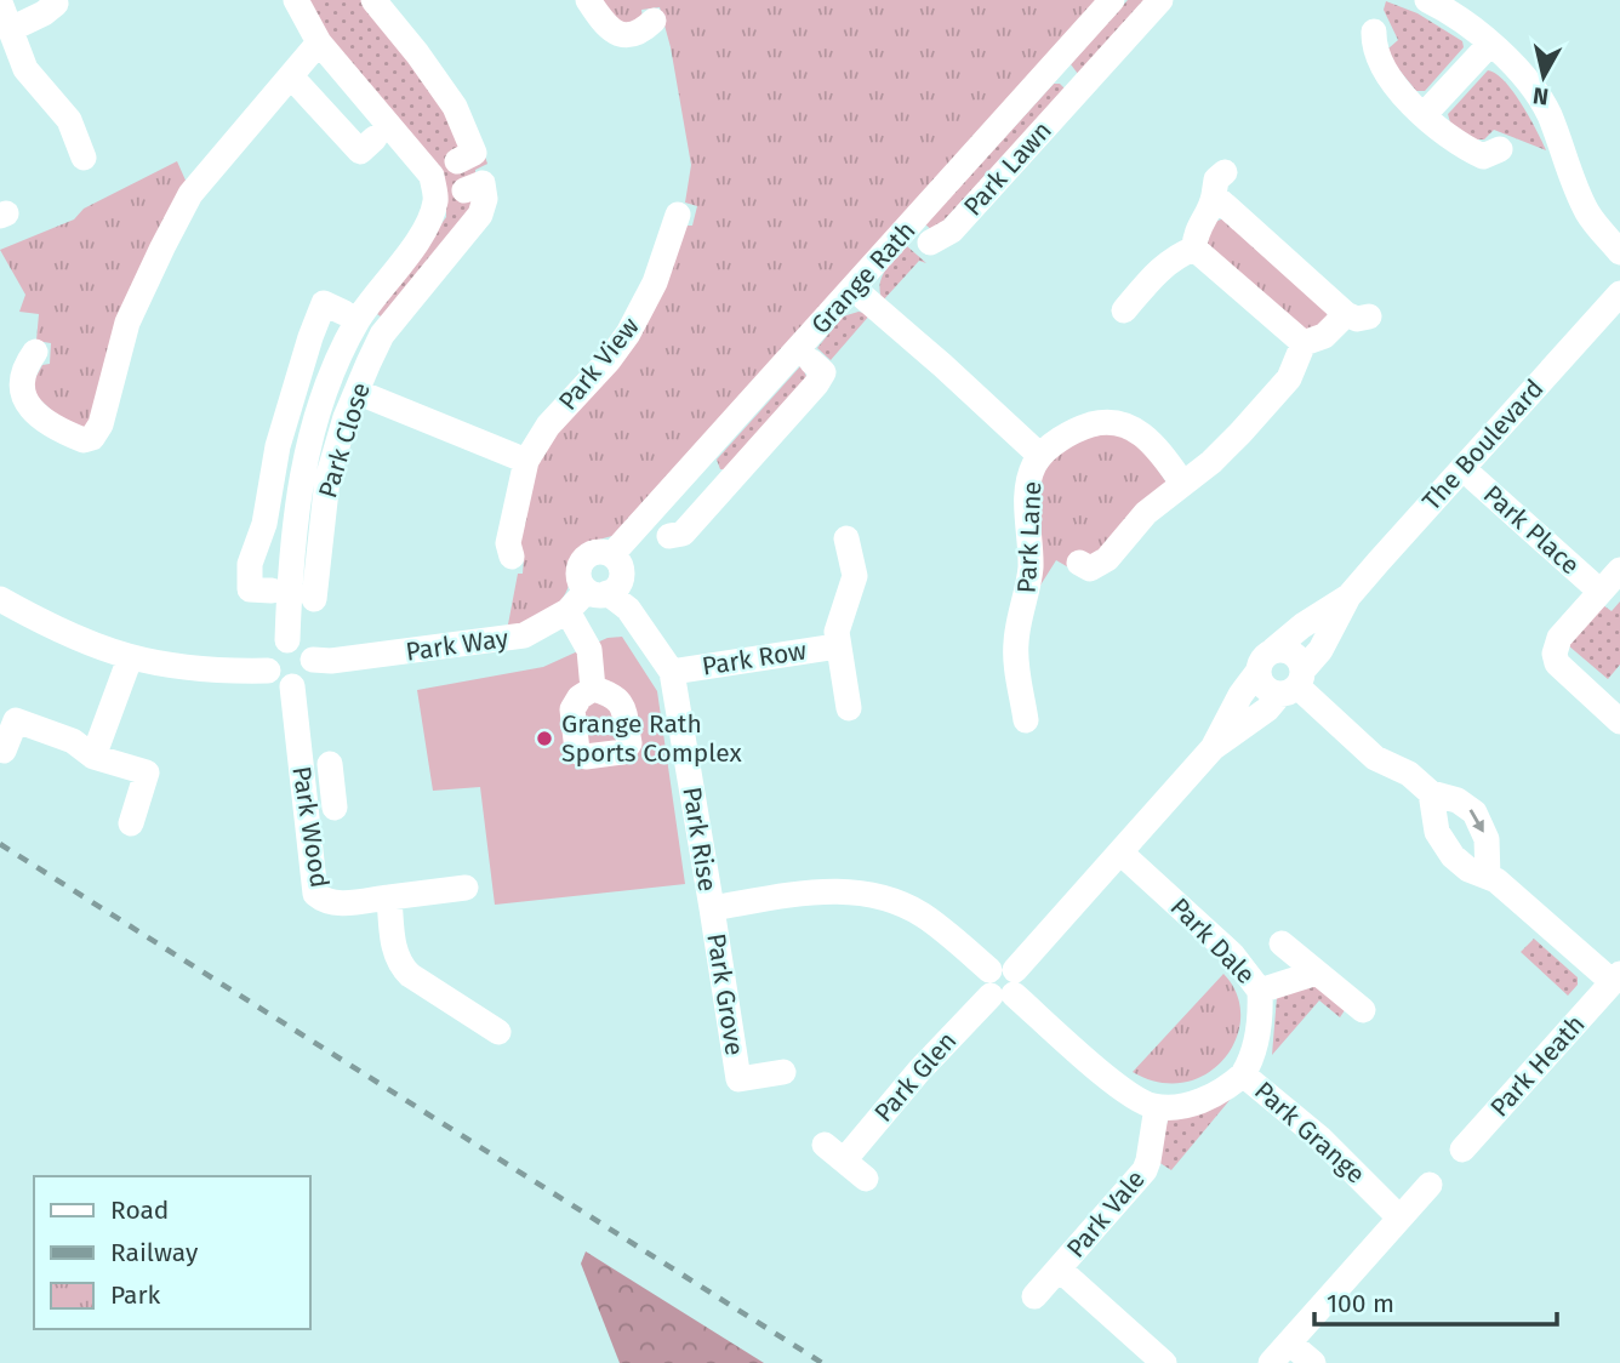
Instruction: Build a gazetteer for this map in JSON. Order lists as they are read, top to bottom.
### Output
{
  "streets": {
    "street": [
      "Park Lawn",
      "Grange Rath",
      "Park View",
      "Park Close",
      "The Boulevard",
      "Park Place",
      "Park Lane",
      "Park Way",
      "Park Row",
      "Park Wood",
      "Park Rise",
      "Park Dale",
      "Park Grove",
      "Park Heath",
      "Park Glen",
      "Park Grange",
      "Park Vale"
    ]
  },
  "crossings": [
    ["Grange Rath", "Park Lane"],
    ["Grange Rath", "Park Way"],
    ["Grange Rath", "Park Rise"],
    ["The Boulevard", "Park Place"],
    ["The Boulevard", "Park Rise"],
    ["The Boulevard", "Park Dale"],
    ["The Boulevard", "Park Glen"],
    ["Park Way", "Park Wood"],
    ["Park Way", "Park Rise"],
    ["Park Row", "Park Rise"],
    ["Park Rise", "Park Grove"],
    ["Park Rise", "Park Glen"],
    ["Park Rise", "Park Vale"],
    ["Park Dale", "Park Grange"]
  ],
  "places": ["Grange Rath Sports Complex"],
  "legend": ["Road", "Railway", "Park"],
  "scale_bar": "100 m",
  "north": "bottom"
}
